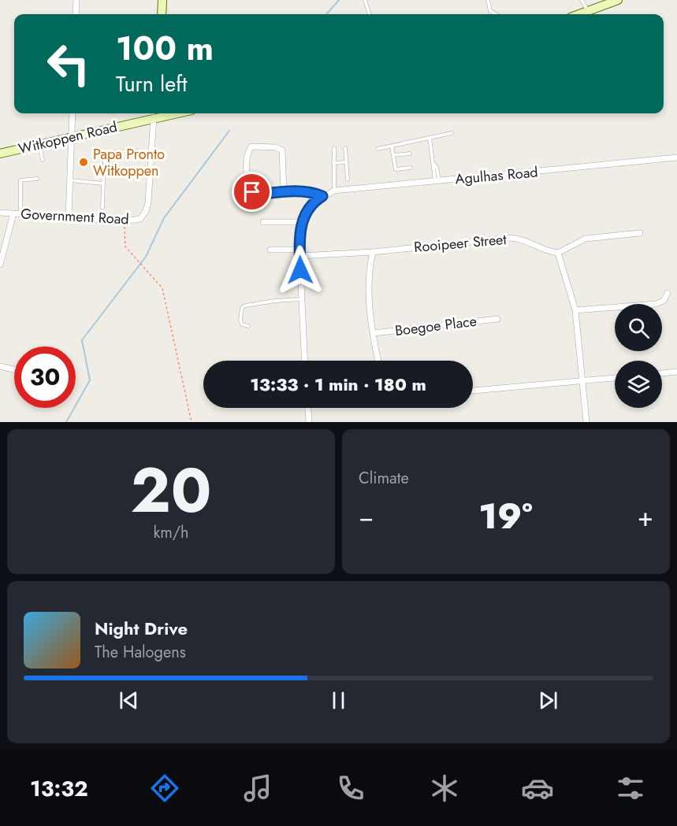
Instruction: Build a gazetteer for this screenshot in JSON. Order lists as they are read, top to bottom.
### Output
{
  "streets": {
    "main road": ["Witkoppen Road"],
    "street": [
      "Agulhas Road",
      "Government Road",
      "Rooipeer Street",
      "Boegoe Place"
    ]
  },
  "crossings": [
    ["Witkoppen Road", "Government Road"]
  ],
  "places": ["Papa Pronto Witkoppen"],
  "page": {
    "turn": ["100 m", "Turn left"],
    "limit": "30",
    "trip": "13:33 · 1 min · 180 m",
    "tile": [
      ["20", "km/h"],
      "Climate"
    ],
    "heat": ["−", "19°", "+"],
    "song": ["Night Drive", "The Halogens"],
    "tabs": "13:32"
  }
}
